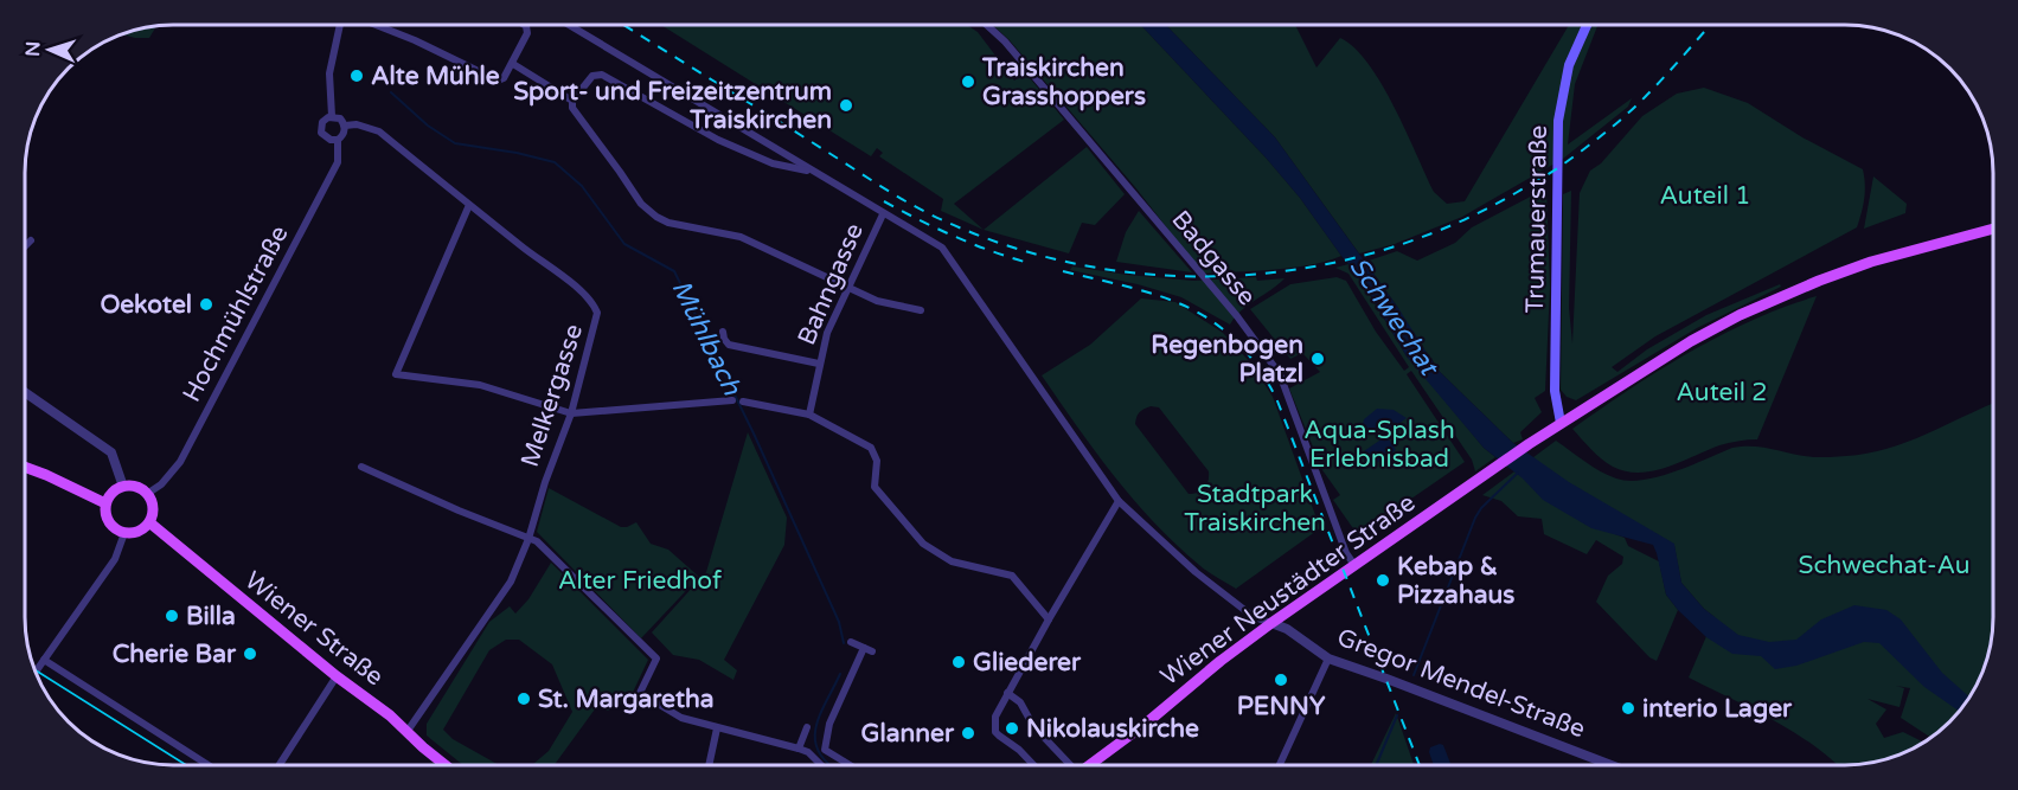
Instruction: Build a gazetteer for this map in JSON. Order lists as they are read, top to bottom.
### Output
{
  "streets": {
    "main road": ["Trumauerstraße", "Wiener Neustädter Straße", "Wiener Straße"],
    "street": [
      "Badgasse",
      "Bahngasse",
      "Hochmühlstraße",
      "Melkergasse",
      "Gregor Mendel-Straße"
    ]
  },
  "crossings": [
    ["Trumauerstraße", "Wiener Neustädter Straße"],
    ["Badgasse", "Wiener Neustädter Straße"],
    ["Hochmühlstraße", "Melkergasse"],
    ["Hochmühlstraße", "Wiener Straße"],
    ["Melkergasse", "Wiener Straße"],
    ["Wiener Neustädter Straße", "Gregor Mendel-Straße"]
  ],
  "water": ["Schwechat", "Mühlbach"],
  "parks": [
    "Auteil 1",
    "Auteil 2",
    "Aqua-Splash Erlebnisbad",
    "Stadtpark Traiskirchen",
    "Schwechat-Au",
    "Alter Friedhof"
  ],
  "places": [
    "Alte Mühle",
    "Traiskirchen Grasshoppers",
    "Sport- und Freizeitzentrum Traiskirchen",
    "Oekotel",
    "Regenbogen Platzl",
    "Kebap & Pizzahaus",
    "Billa",
    "Cherie Bar",
    "Gliederer",
    "PENNY",
    "St. Margaretha",
    "interio Lager",
    "Nikolauskirche",
    "Glanner"
  ],
  "north": "left"
}
